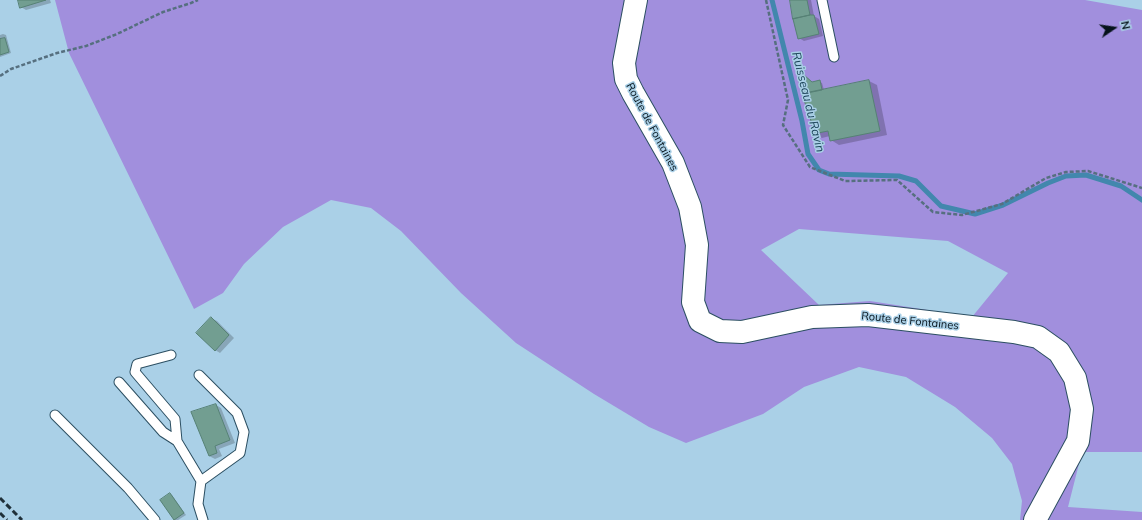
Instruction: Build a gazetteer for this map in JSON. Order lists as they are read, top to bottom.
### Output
{
  "streets": {
    "street": ["Route de Fontaines"]
  },
  "water": ["Ruisseau du Ravin"],
  "north": "right"
}
